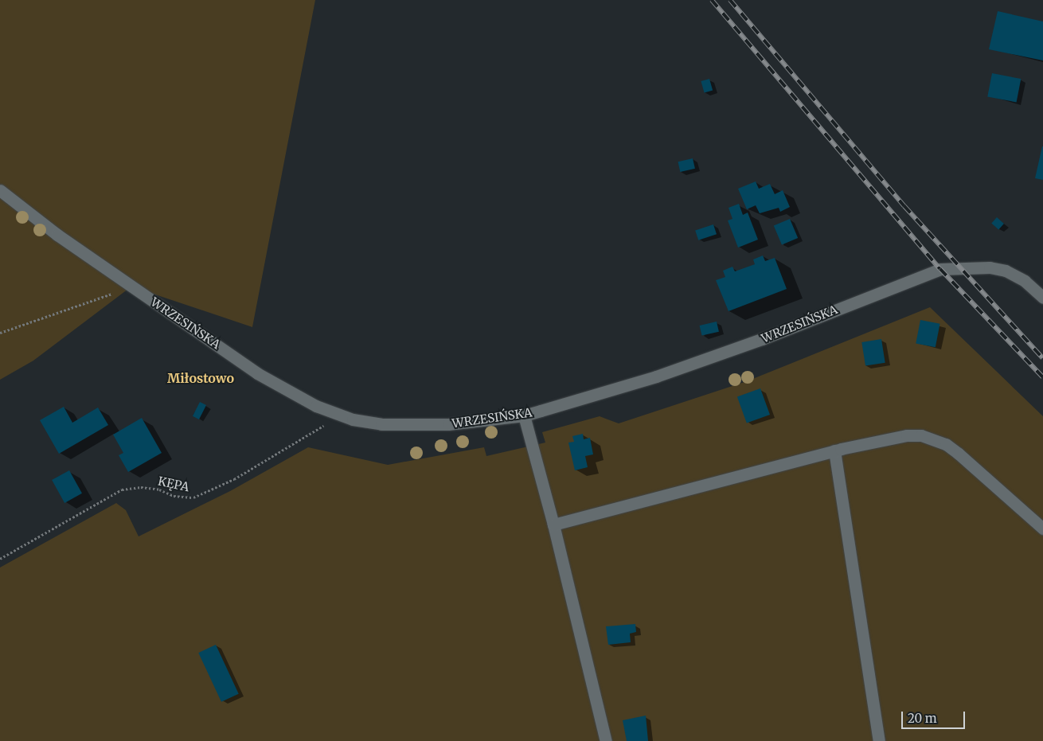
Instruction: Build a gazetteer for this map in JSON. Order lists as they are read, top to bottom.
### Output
{
  "streets": {
    "street": ["WRZESIŃSKA"],
    "path": ["KĘPA"]
  },
  "crossings": [
    ["WRZESIŃSKA", "KĘPA"]
  ],
  "districts": ["Miłostowo"],
  "scale_bar": "20 m"
}
